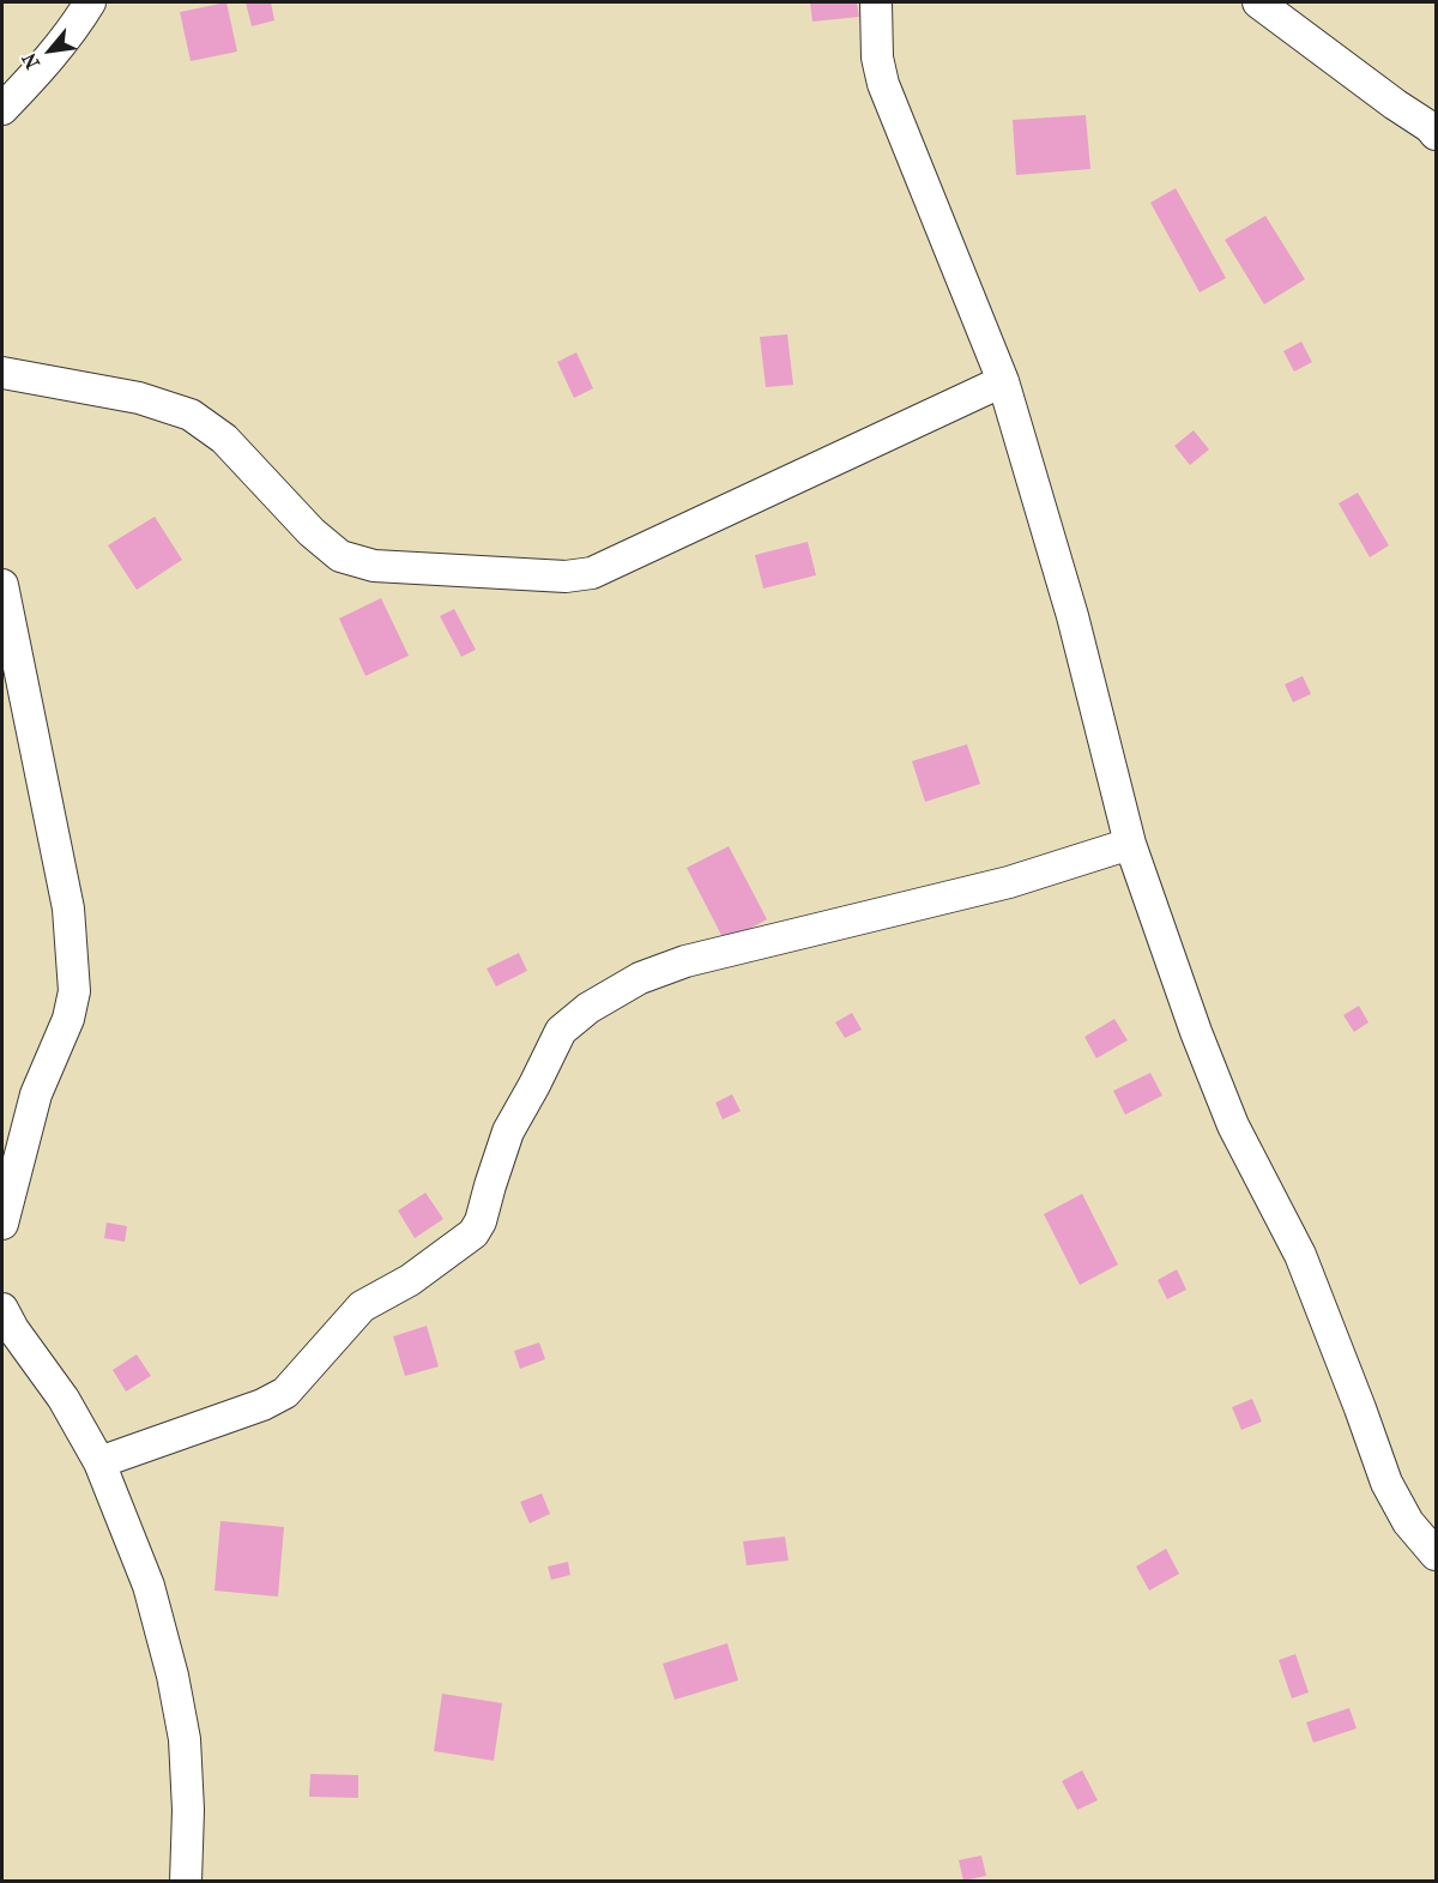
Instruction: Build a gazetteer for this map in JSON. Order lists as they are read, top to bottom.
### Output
{
  "north": "bottom left"
}
